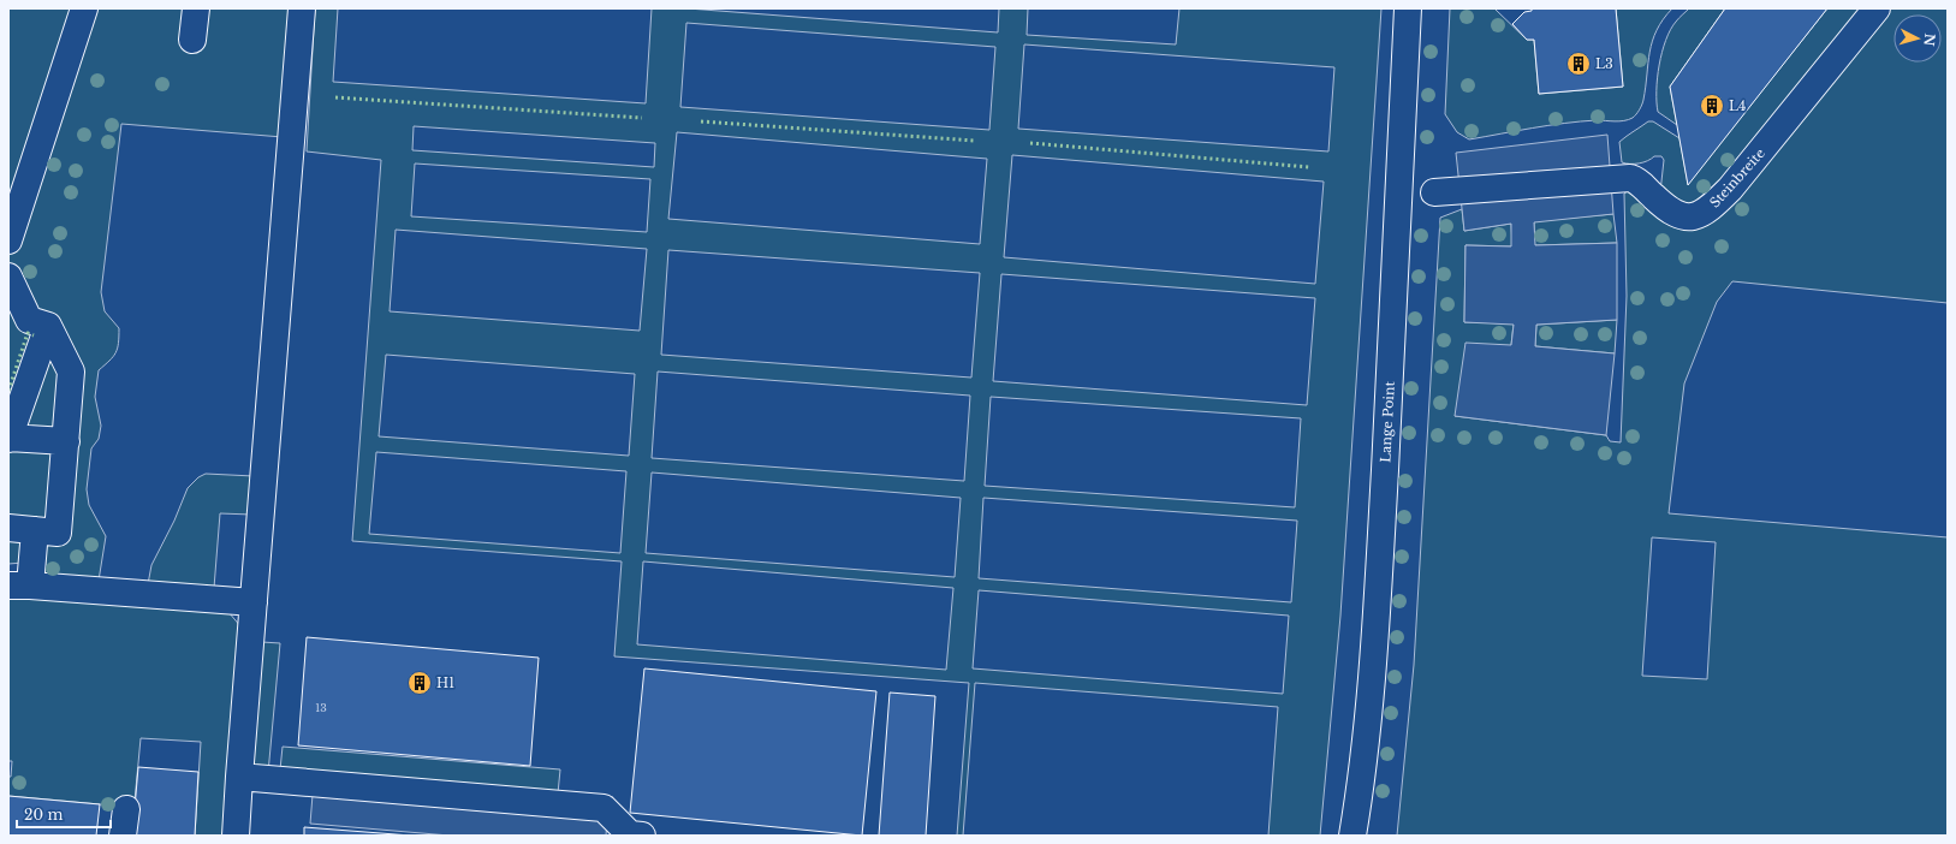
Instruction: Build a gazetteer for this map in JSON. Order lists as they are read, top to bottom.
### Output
{
  "streets": {
    "street": ["Steinbreite", "Lange Point"]
  },
  "places": {
    "building": ["L3", "L4", "H1"]
  },
  "house_numbers": ["13"],
  "scale_bar": "20 m",
  "north": "right"
}
